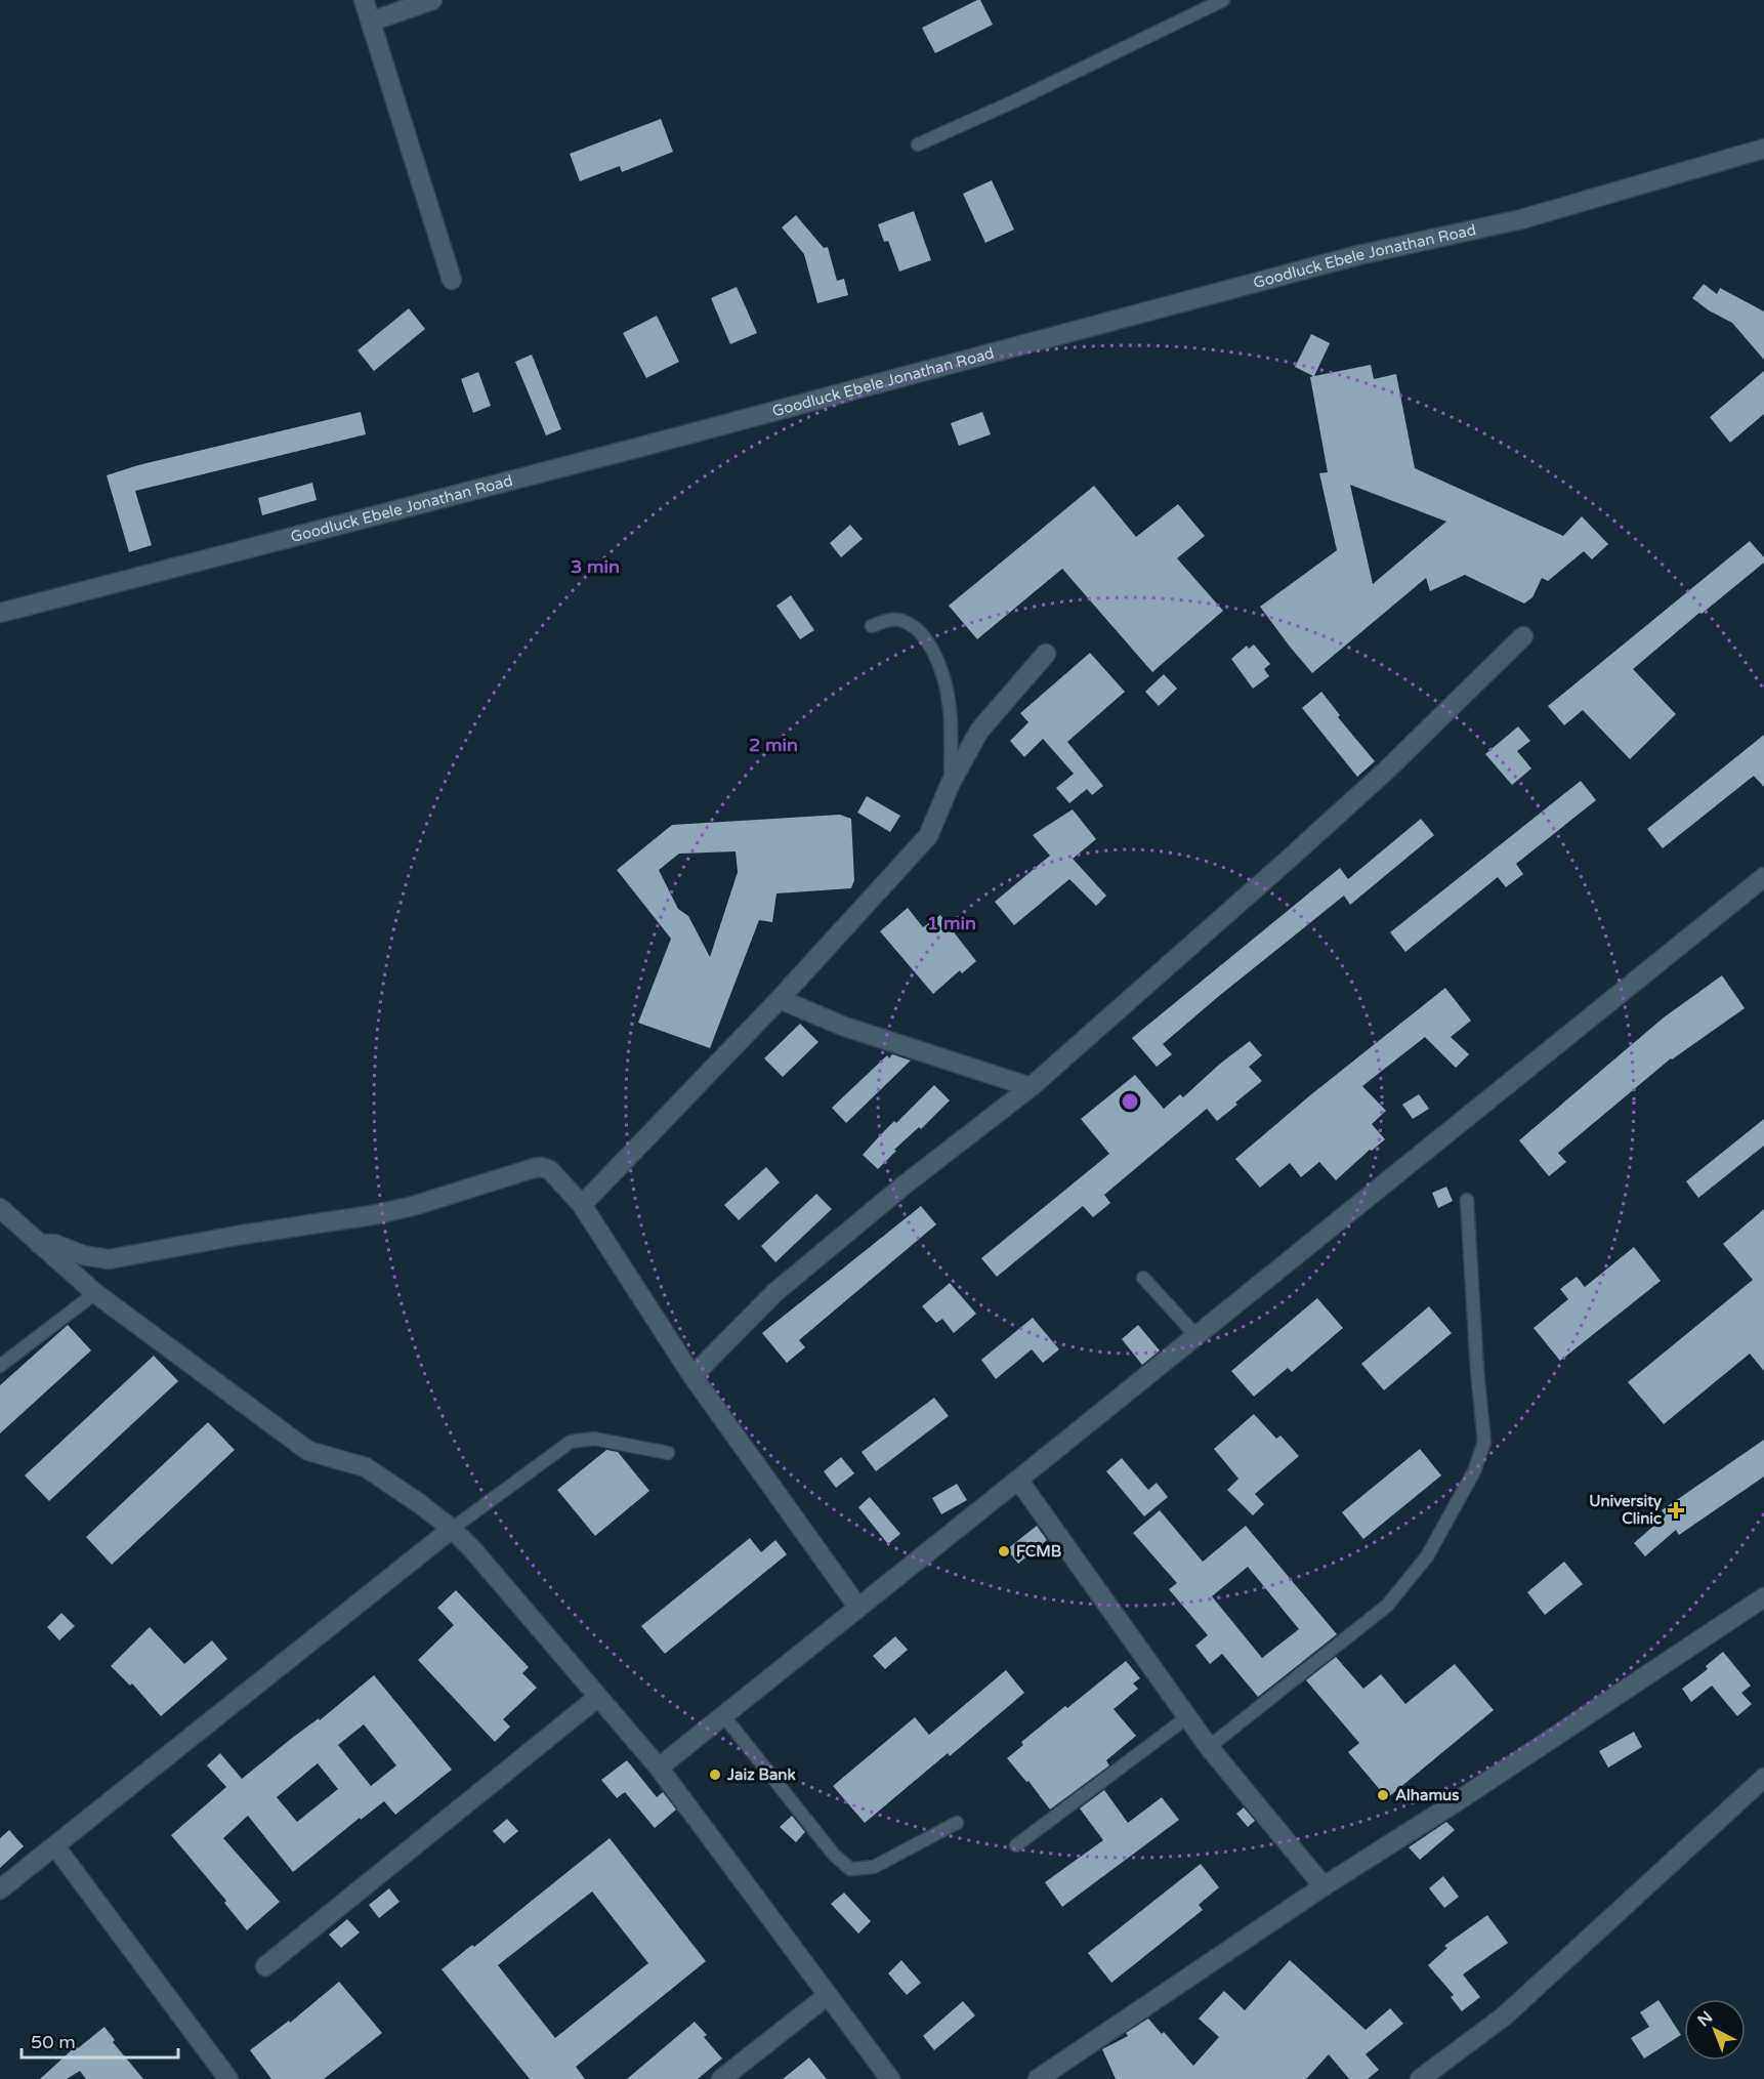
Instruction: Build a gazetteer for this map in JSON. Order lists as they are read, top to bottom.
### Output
{
  "streets": {
    "street": ["Goodluck Ebele Jonathan Road"]
  },
  "places": {
    "health": ["University Clinic"],
    "other": ["FCMB", "Jaiz Bank", "Alhamus"]
  },
  "scale_bar": "50 m",
  "north": "top left",
  "rings": ["3 min", "2 min", "1 min"]
}
